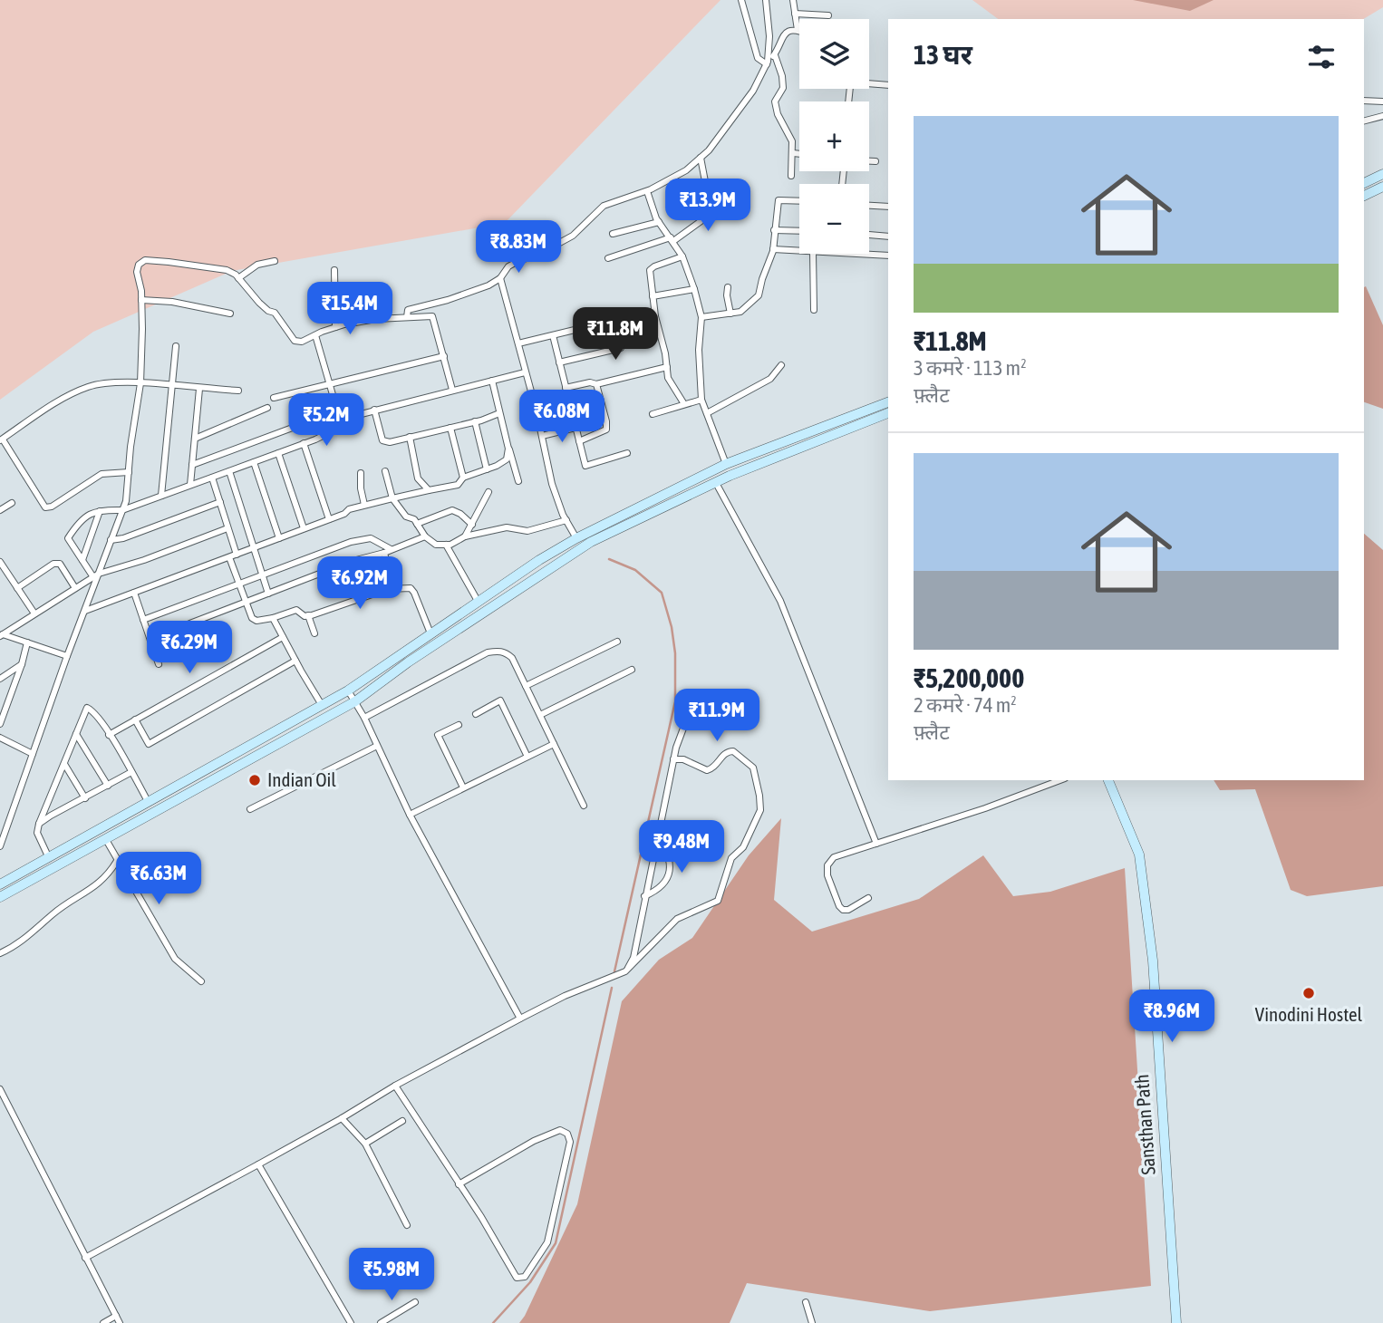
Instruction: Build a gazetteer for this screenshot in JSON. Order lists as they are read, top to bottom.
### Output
{
  "streets": {
    "main road": ["Sansthan Path"]
  },
  "places": ["Indian Oil", "Vinodini Hostel"],
  "page": {
    "map_buttons": ["+", "−"],
    "heading": "13 घर",
    "list": [
      {
        "name": "₹11.8M",
        "note": "3 कमरे · 113 m² · फ़्लैट"
      },
      {
        "name": "₹5,200,000",
        "note": "2 कमरे · 74 m² · फ़्लैट"
      }
    ],
    "price": [
      "₹13.9M",
      "₹8.83M",
      "₹15.4M",
      "₹11.8M",
      "₹6.08M",
      "₹5.2M",
      "₹6.92M",
      "₹6.29M",
      "₹11.9M",
      "₹9.48M",
      "₹6.63M",
      "₹8.96M",
      "₹5.98M"
    ]
  }
}
